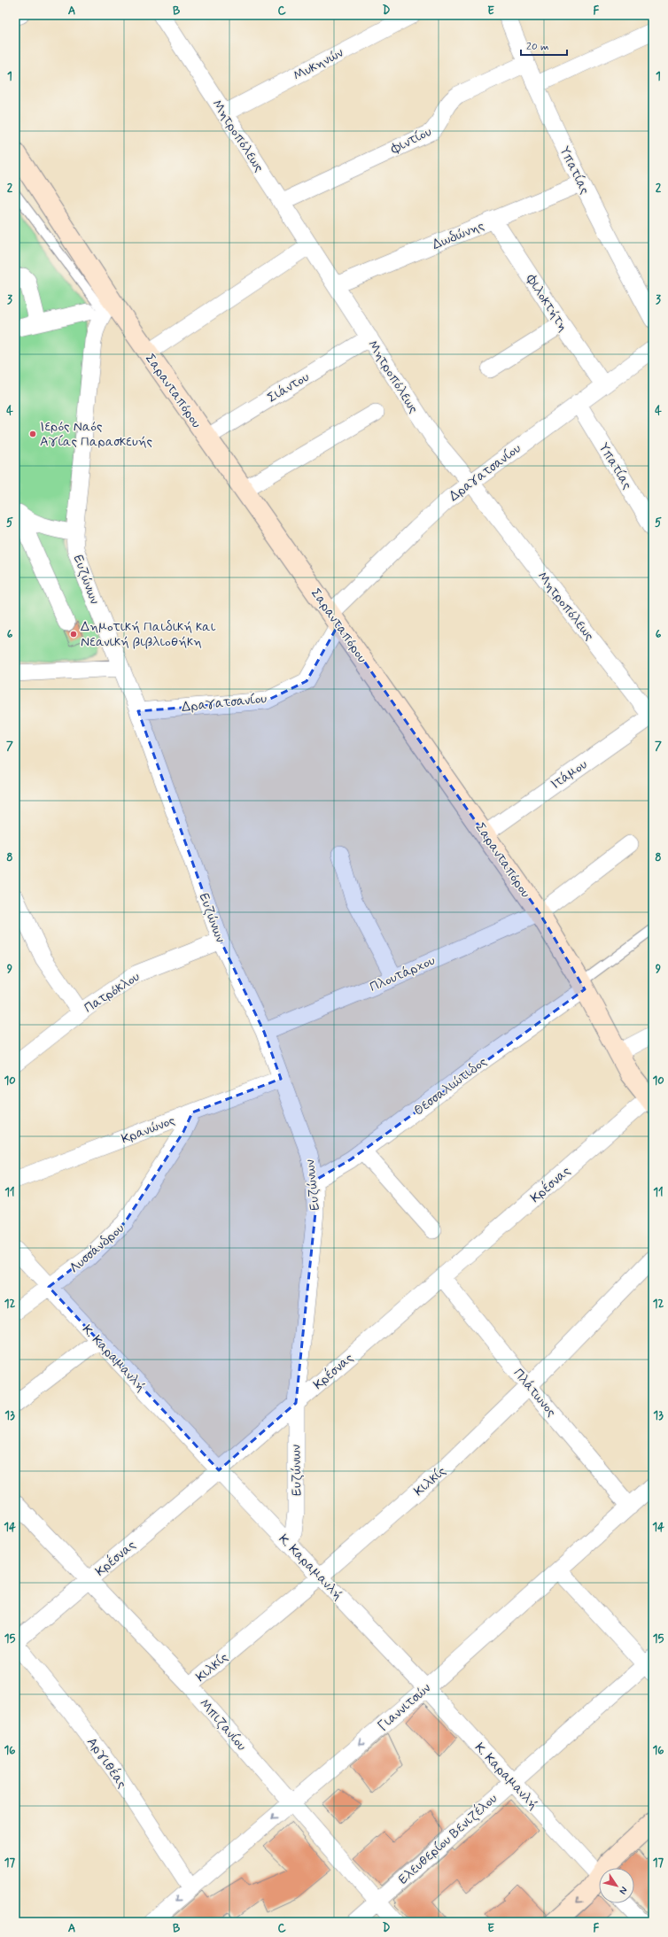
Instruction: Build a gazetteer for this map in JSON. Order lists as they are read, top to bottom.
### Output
{
  "streets": {
    "street": [
      "Μυκηνών",
      "Μητροπόλεως",
      "Φιντίου",
      "Υπατίας",
      "Δωδώνης",
      "Φιλοκτήτη",
      "Σιάντου",
      "Σαρανταπόρου",
      "Δραγατσανίου",
      "Ευζώνων",
      "Ιτάμου",
      "Πλουτάρχου",
      "Πατρόκλου",
      "Θεσσαλιώτιδος",
      "Κρανώνος",
      "Κρέσνας",
      "Λυσσάνδρου",
      "Κ. Καραμανλή",
      "Πλάτωνος",
      "Κιλκίς",
      "Γιαννιτσών",
      "Μπιζανίου",
      "Αργιθέας",
      "Ελευθερίου Βενιζέλου"
    ]
  },
  "crossings": [
    ["Μυκηνών", "Μητροπόλεως"],
    ["Μητροπόλεως", "Φιντίου"],
    ["Μητροπόλεως", "Δωδώνης"],
    ["Μητροπόλεως", "Σιάντου"],
    ["Μητροπόλεως", "Δραγατσανίου"],
    ["Μητροπόλεως", "Ιτάμου"],
    ["Φιντίου", "Υπατίας"],
    ["Υπατίας", "Δωδώνης"],
    ["Υπατίας", "Δραγατσανίου"],
    ["Δωδώνης", "Φιλοκτήτη"],
    ["Φιλοκτήτη", "Δραγατσανίου"],
    ["Σιάντου", "Σαρανταπόρου"],
    ["Σαρανταπόρου", "Δραγατσανίου"],
    ["Σαρανταπόρου", "Ευζώνων"],
    ["Σαρανταπόρου", "Ιτάμου"],
    ["Σαρανταπόρου", "Πλουτάρχου"],
    ["Σαρανταπόρου", "Θεσσαλιώτιδος"],
    ["Σαρανταπόρου", "Κρέσνας"],
    ["Δραγατσανίου", "Ευζώνων"],
    ["Ευζώνων", "Πλουτάρχου"],
    ["Ευζώνων", "Πατρόκλου"],
    ["Ευζώνων", "Θεσσαλιώτιδος"],
    ["Ευζώνων", "Κρανώνος"],
    ["Ευζώνων", "Κρέσνας"],
    ["Ευζώνων", "Κ. Καραμανλή"],
    ["Κρανώνος", "Λυσσάνδρου"],
    ["Κρέσνας", "Κ. Καραμανλή"],
    ["Κρέσνας", "Πλάτωνος"],
    ["Κρέσνας", "Μπιζανίου"],
    ["Κρέσνας", "Αργιθέας"],
    ["Λυσσάνδρου", "Κ. Καραμανλή"],
    ["Κ. Καραμανλή", "Κιλκίς"],
    ["Κ. Καραμανλή", "Γιαννιτσών"],
    ["Κ. Καραμανλή", "Ελευθερίου Βενιζέλου"],
    ["Πλάτωνος", "Κιλκίς"],
    ["Πλάτωνος", "Γιαννιτσών"],
    ["Κιλκίς", "Μπιζανίου"],
    ["Γιαννιτσών", "Μπιζανίου"],
    ["Γιαννιτσών", "Αργιθέας"],
    ["Μπιζανίου", "Ελευθερίου Βενιζέλου"]
  ],
  "one_way": ["Γιαννιτσών"],
  "places": ["Ιερός Ναός Αγίας Παρασκευής", "Δημοτική Παιδική και Νεανική βιβλιοθήκη"],
  "scale_bar": "20 m",
  "north": "bottom right",
  "grid": {
    "columns": [
      "A",
      "B",
      "C",
      "D",
      "E",
      "F"
    ],
    "rows": [
      "1",
      "2",
      "3",
      "4",
      "5",
      "6",
      "7",
      "8",
      "9",
      "10",
      "11",
      "12",
      "13",
      "14",
      "15",
      "16",
      "17"
    ]
  }
}
